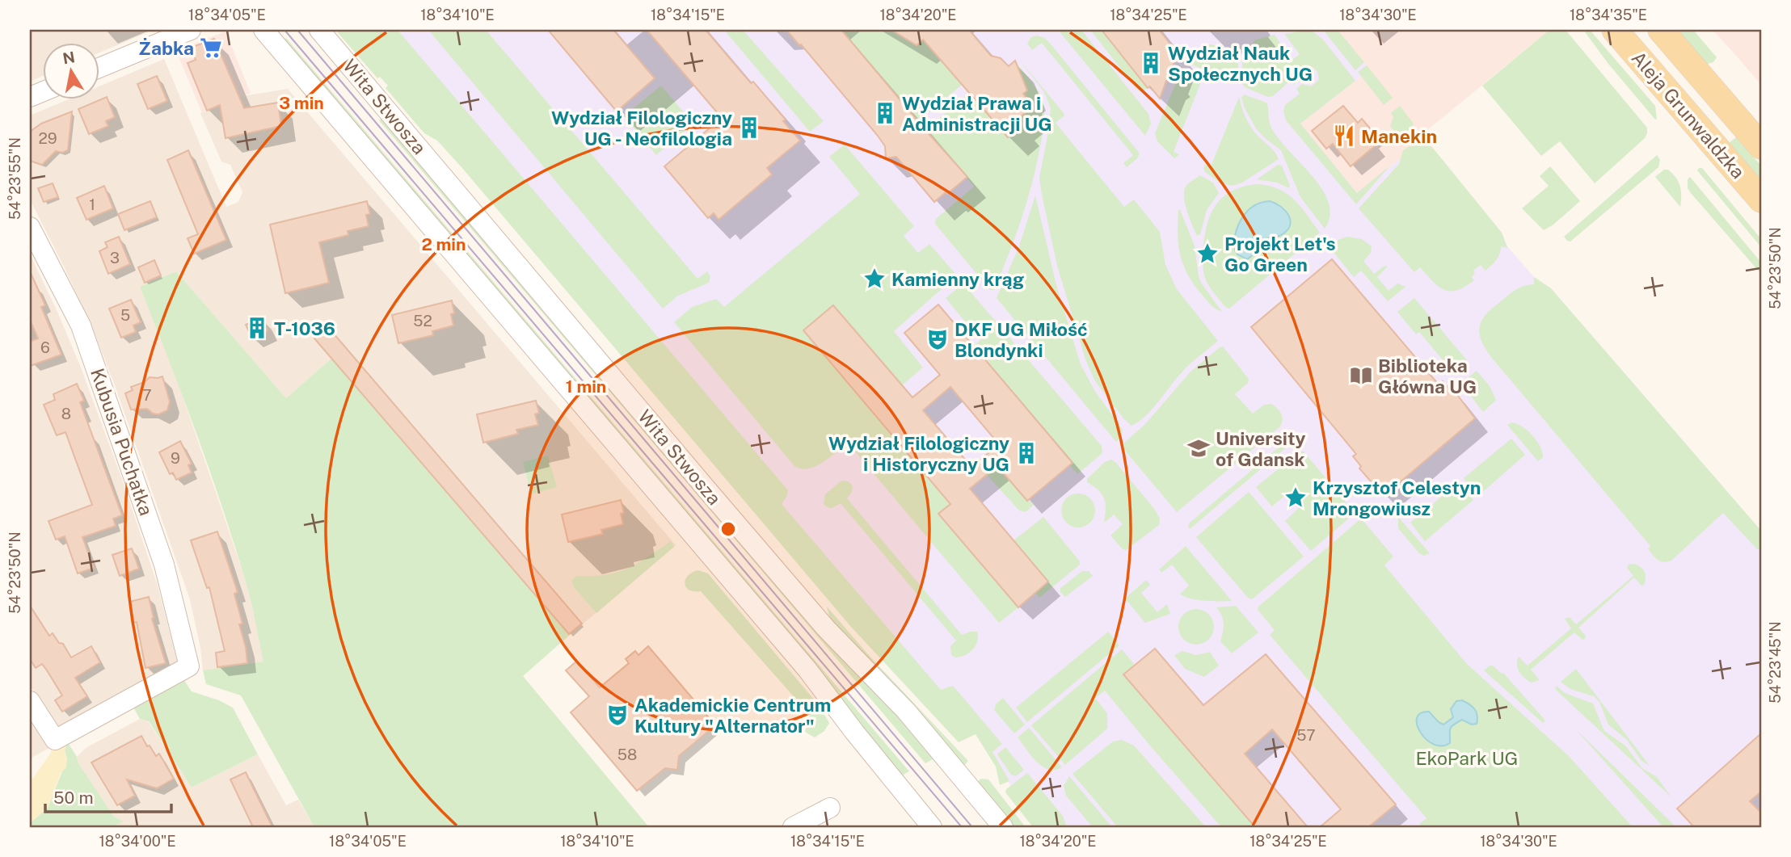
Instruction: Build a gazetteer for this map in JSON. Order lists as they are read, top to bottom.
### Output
{
  "streets": {
    "main road": ["Aleja Grunwaldzka"],
    "street": ["Wita Stwosza", "Kubusia Puchatka"]
  },
  "parks": ["EkoPark UG"],
  "places": {
    "supermarket": ["Żabka"],
    "building": [
      "Wydział Nauk Społecznych UG",
      "Wydział Prawa i Administracji UG",
      "Wydział Filologiczny UG - Neofilologia",
      "T-1036",
      "Wydział Filologiczny i Historyczny UG"
    ],
    "restaurant": ["Manekin"],
    "place": ["Projekt Let's Go Green", "Kamienny krąg", "Krzysztof Celestyn Mrongowiusz"],
    "theatre": ["DKF UG Miłość Blondynki", "Akademickie Centrum Kultury \"Alternator\""],
    "library": ["Biblioteka Główna UG"],
    "school or university": ["University of Gdansk"]
  },
  "house_numbers": [
    "29",
    "1",
    "3",
    "5",
    "52",
    "6",
    "7",
    "8",
    "9",
    "57",
    "58"
  ],
  "scale_bar": "50 m",
  "north": "top",
  "coordinates": [
    "18°34'05\"E",
    "18°34'10\"E",
    "18°34'15\"E",
    "18°34'20\"E",
    "18°34'25\"E",
    "18°34'30\"E",
    "18°34'35\"E",
    "54°23'55\"N",
    "54°23'50\"N",
    "54°23'45\"N",
    "18°34'00\"E"
  ],
  "rings": ["3 min", "2 min", "1 min"]
}
